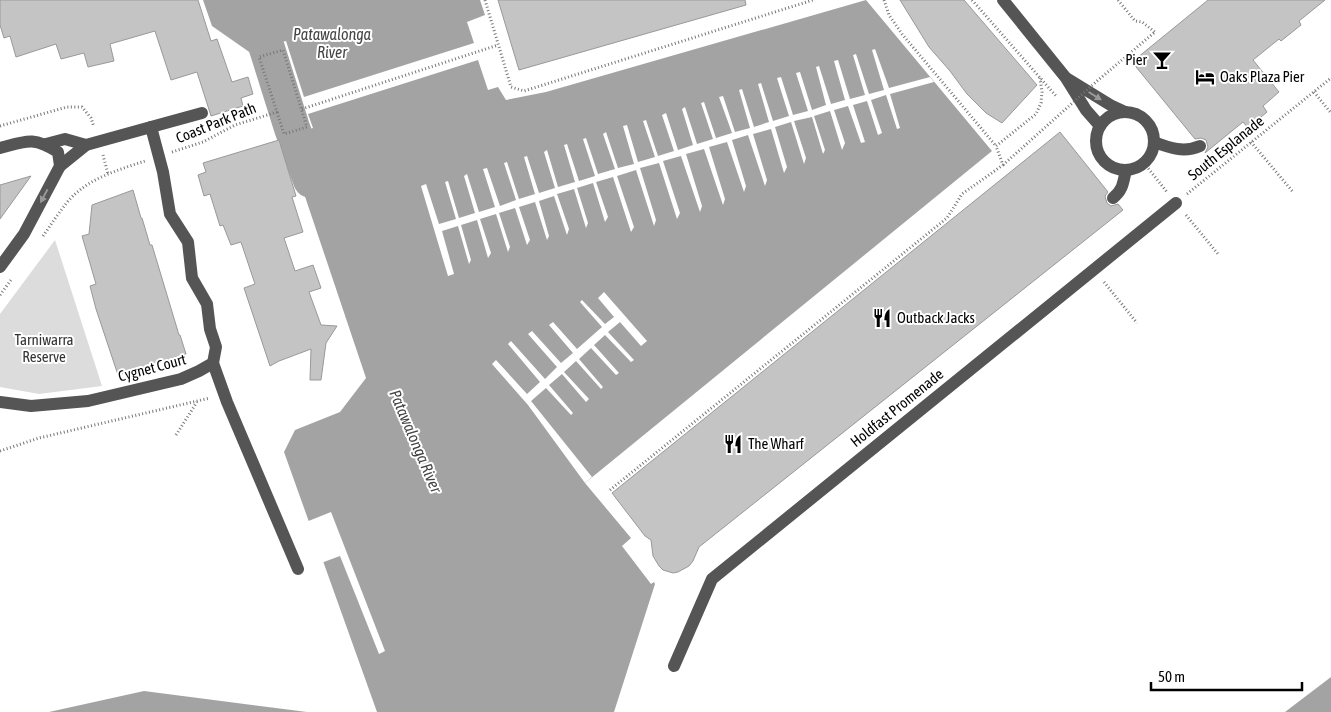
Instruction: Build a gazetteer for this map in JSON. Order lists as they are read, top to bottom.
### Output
{
  "streets": {
    "street": ["Cygnet Court", "Holdfast Promenade"],
    "path": ["Coast Park Path", "South Esplanade"]
  },
  "crossings": [
    ["South Esplanade", "Holdfast Promenade"]
  ],
  "water": ["Patawalonga River"],
  "parks": ["Tarniwarra Reserve"],
  "places": {
    "bar": ["Pier"],
    "hotel": ["Oaks Plaza Pier"],
    "restaurant": ["Outback Jacks", "The Wharf"]
  },
  "scale_bar": "50 m"
}
